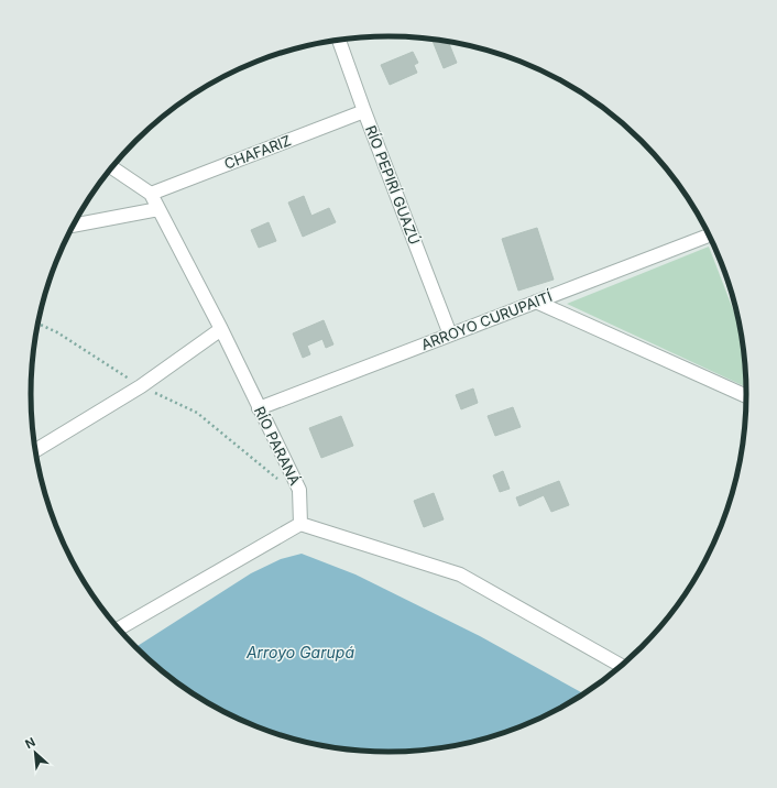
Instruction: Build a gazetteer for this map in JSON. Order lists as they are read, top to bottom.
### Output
{
  "streets": {
    "street": [
      "CHAFARIZ",
      "RÍO PEPIRÍ GUAZÚ",
      "ARROYO CURUPAITÍ",
      "RÍO PARANÁ"
    ]
  },
  "crossings": [
    ["CHAFARIZ", "RÍO PEPIRÍ GUAZÚ"],
    ["CHAFARIZ", "RÍO PARANÁ"],
    ["RÍO PEPIRÍ GUAZÚ", "ARROYO CURUPAITÍ"],
    ["ARROYO CURUPAITÍ", "RÍO PARANÁ"]
  ],
  "water": ["Arroyo Garupá"],
  "north": "top left"
}
